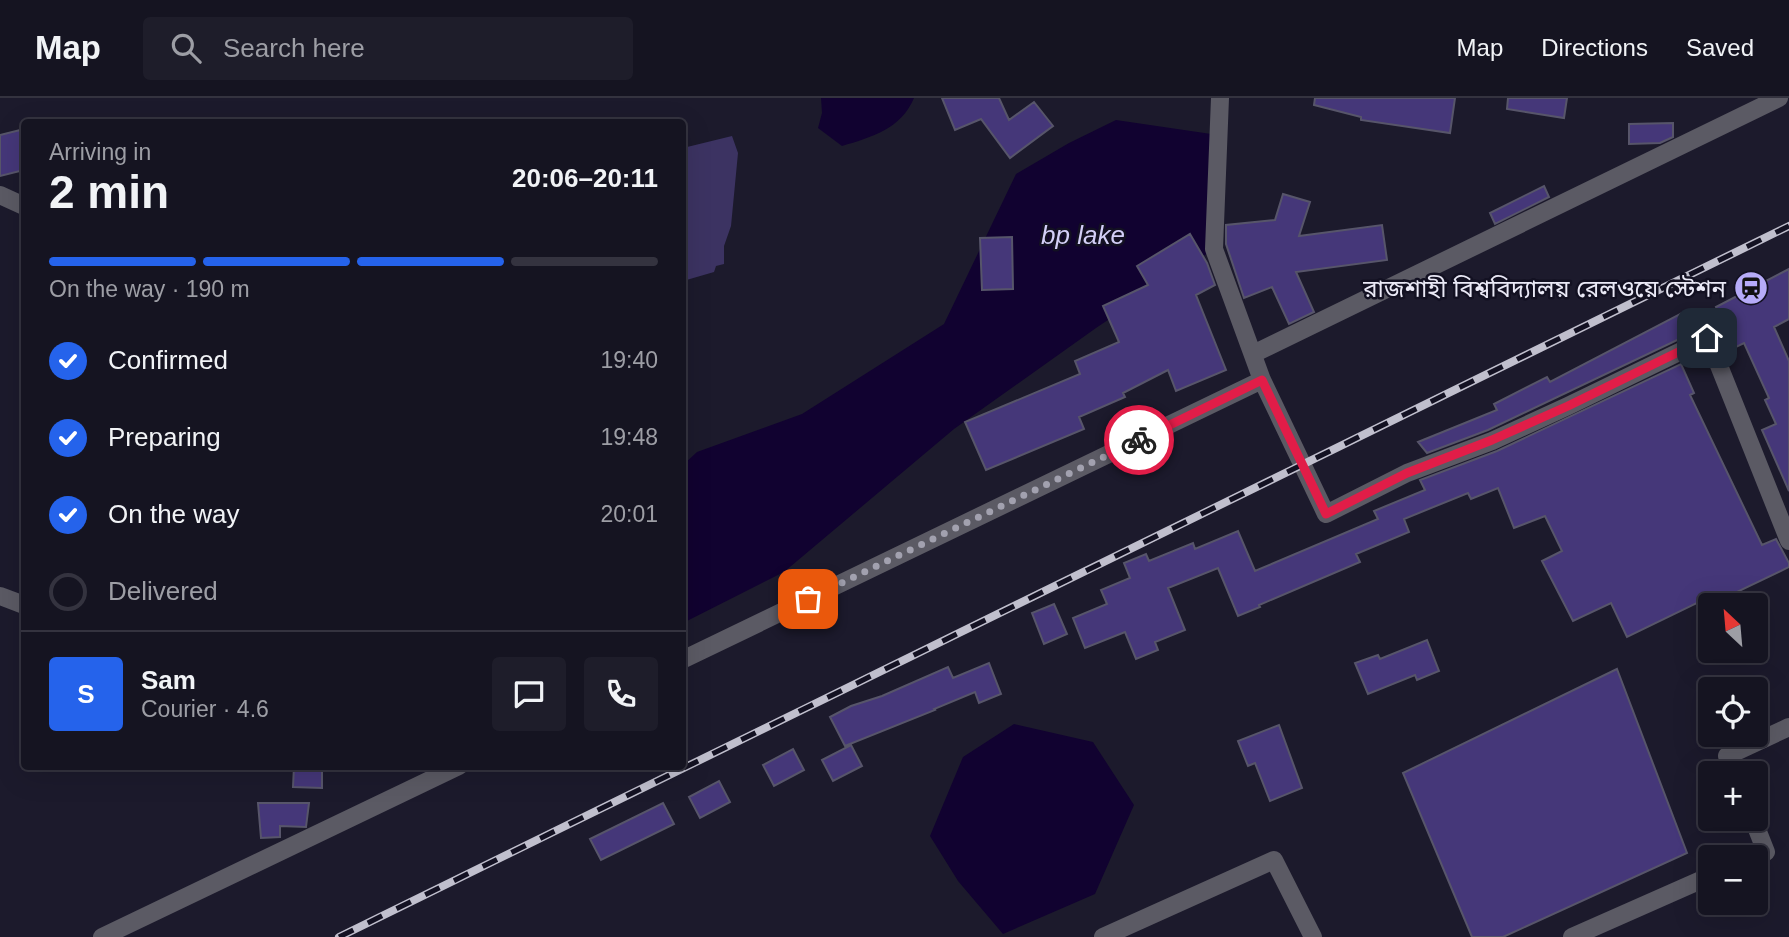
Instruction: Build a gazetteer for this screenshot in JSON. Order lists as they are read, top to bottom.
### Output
{
  "water": ["bp lake"],
  "places": {
    "station": ["রাজশাহী বিশ্ববিদ্যালয় রেলওয়ে স্টেশন"]
  },
  "north": "top left",
  "page": {
    "header": "Map",
    "search": "Search here",
    "nav": ["Map", "Directions", "Saved"],
    "heading": ["2 min", "Arriving in", "20:06–20:11"],
    "panel": ["Sam", "Courier · 4.6"],
    "bar": "On the way · 190 m",
    "list": [
      ["Confirmed", "19:40"],
      ["Preparing", "19:48"],
      ["On the way", "20:01"],
      "Delivered"
    ],
    "map_buttons": ["+", "−"],
    "round": "S"
  }
}
